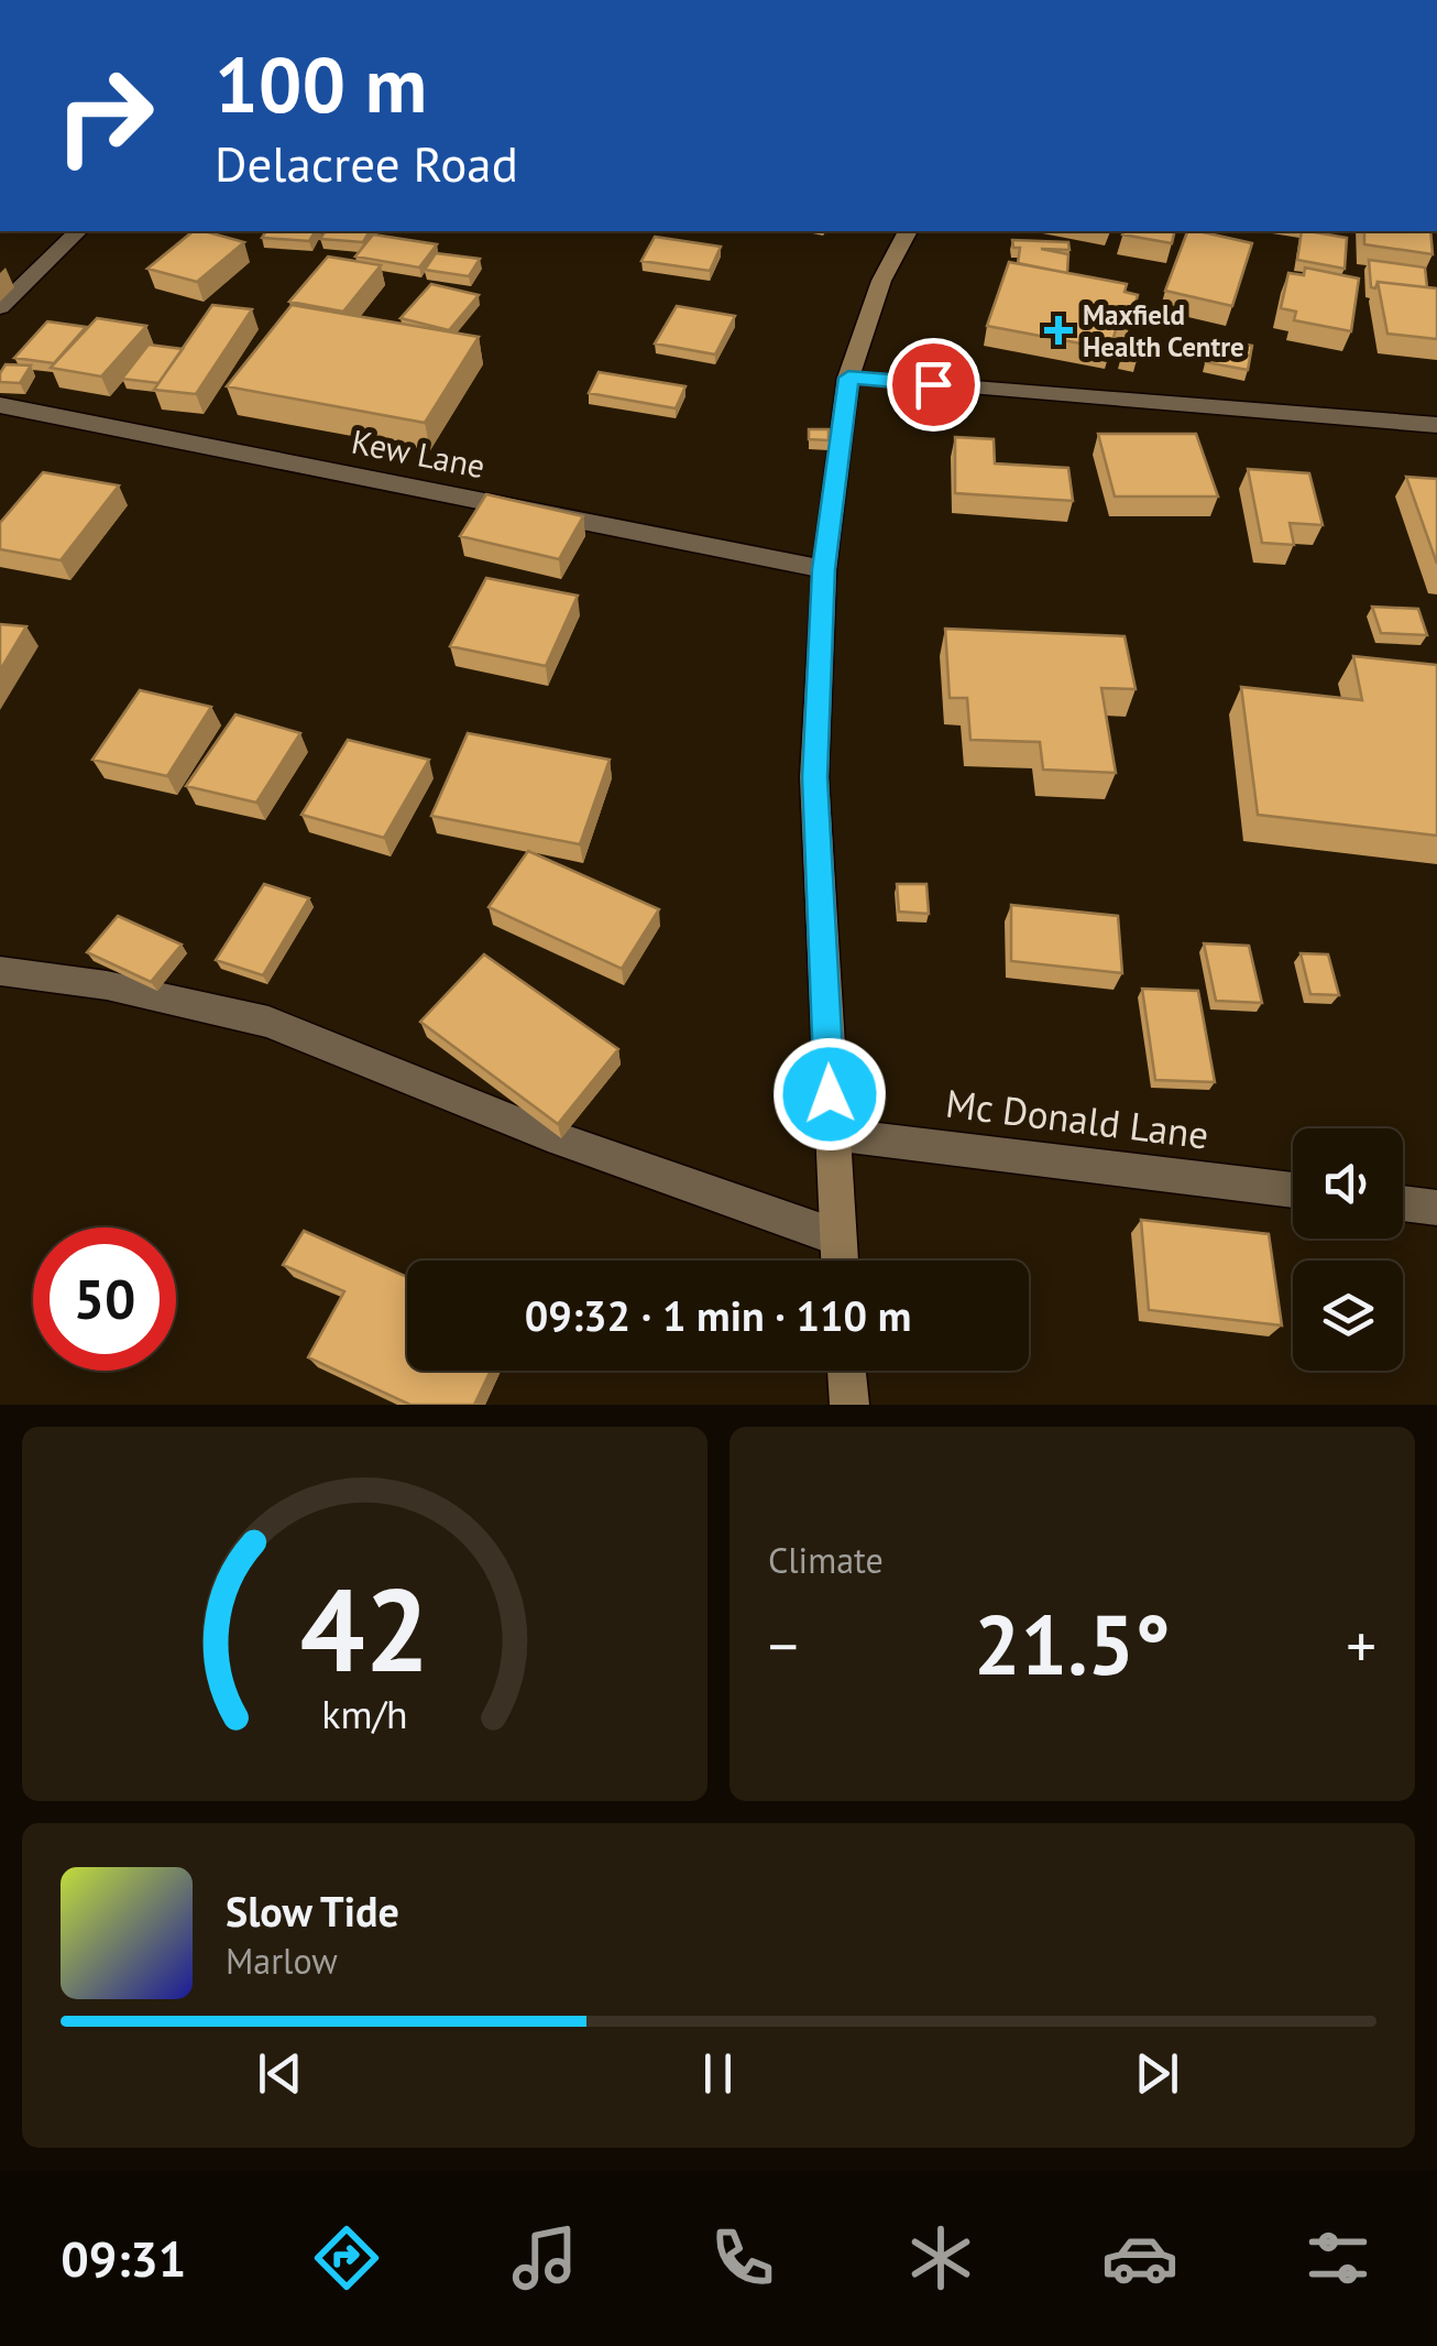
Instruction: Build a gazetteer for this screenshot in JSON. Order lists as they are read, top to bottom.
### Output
{
  "streets": {
    "street": ["Kew Lane", "Mc Donald Lane"]
  },
  "places": {
    "health": ["Maxfield Health Centre"]
  },
  "page": {
    "turn": ["100 m", "Delacree Road"],
    "limit": "50",
    "trip": "09:32 · 1 min · 110 m",
    "tile": "Climate",
    "heat": ["−", "21.5°", "+"],
    "song": ["Slow Tide", "Marlow"],
    "tabs": "09:31",
    "gauge": ["42", "km/h"]
  }
}
